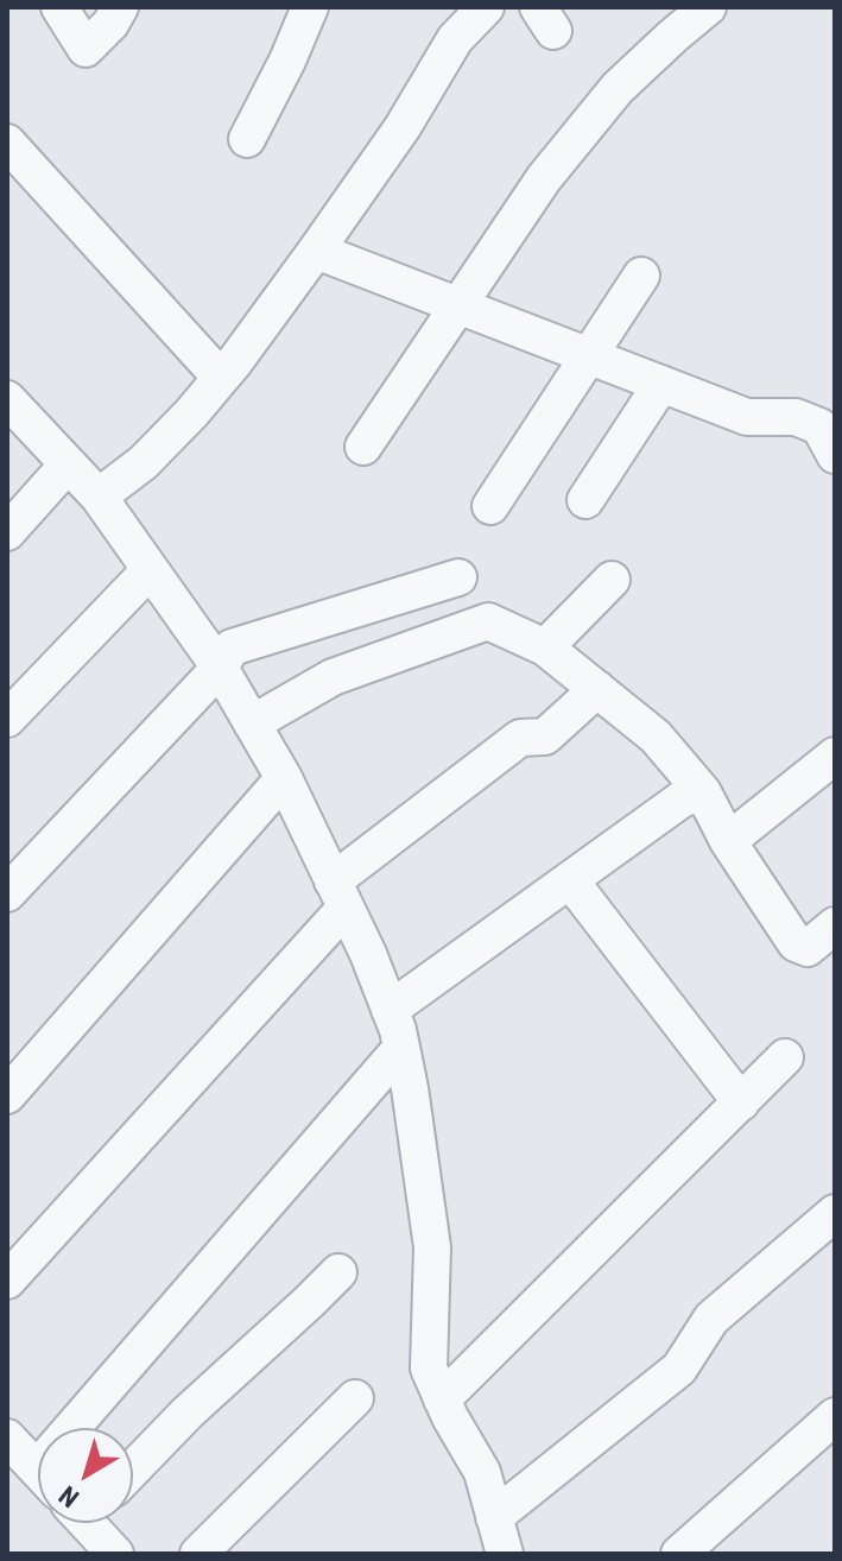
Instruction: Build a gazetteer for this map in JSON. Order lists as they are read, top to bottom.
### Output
{
  "north": "bottom left"
}
